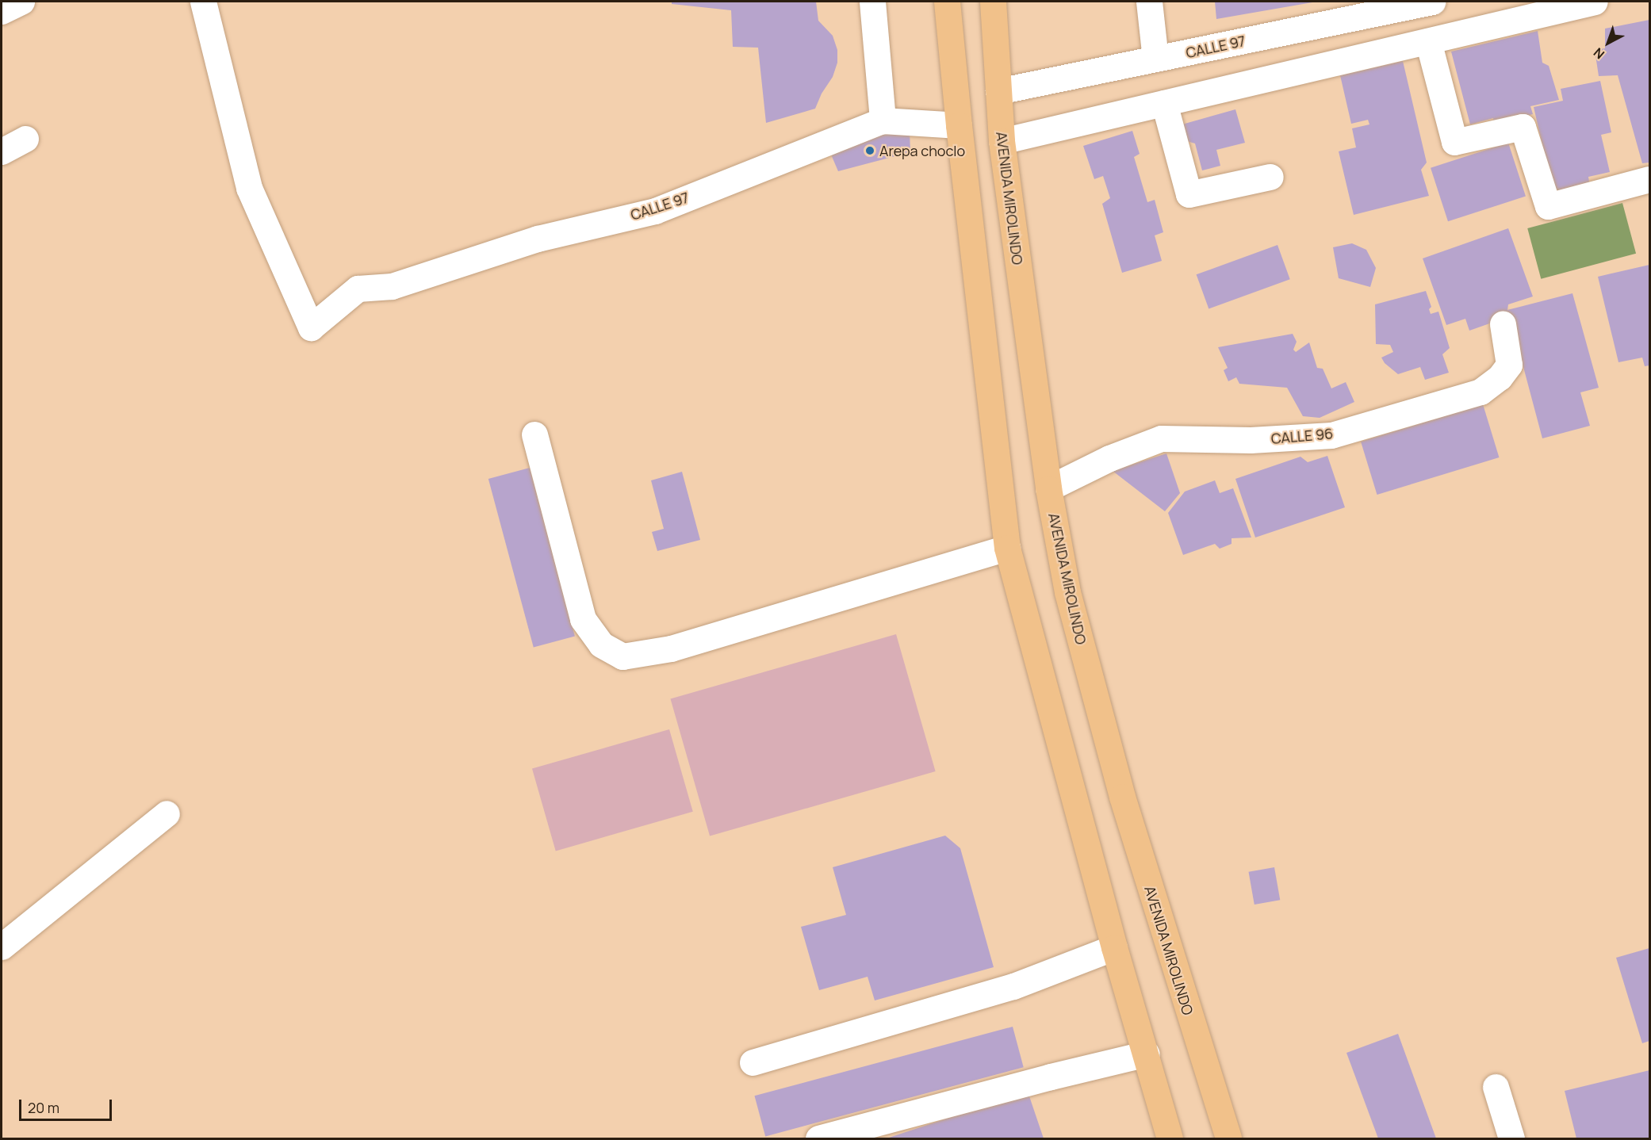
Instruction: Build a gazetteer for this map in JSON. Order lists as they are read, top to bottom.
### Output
{
  "streets": {
    "main road": ["AVENIDA MIROLINDO"],
    "street": ["CALLE 97", "CALLE 96"]
  },
  "crossings": [
    ["CALLE 97", "AVENIDA MIROLINDO"],
    ["AVENIDA MIROLINDO", "CALLE 96"]
  ],
  "places": ["Arepa choclo"],
  "scale_bar": "20 m",
  "north": "bottom left"
}
